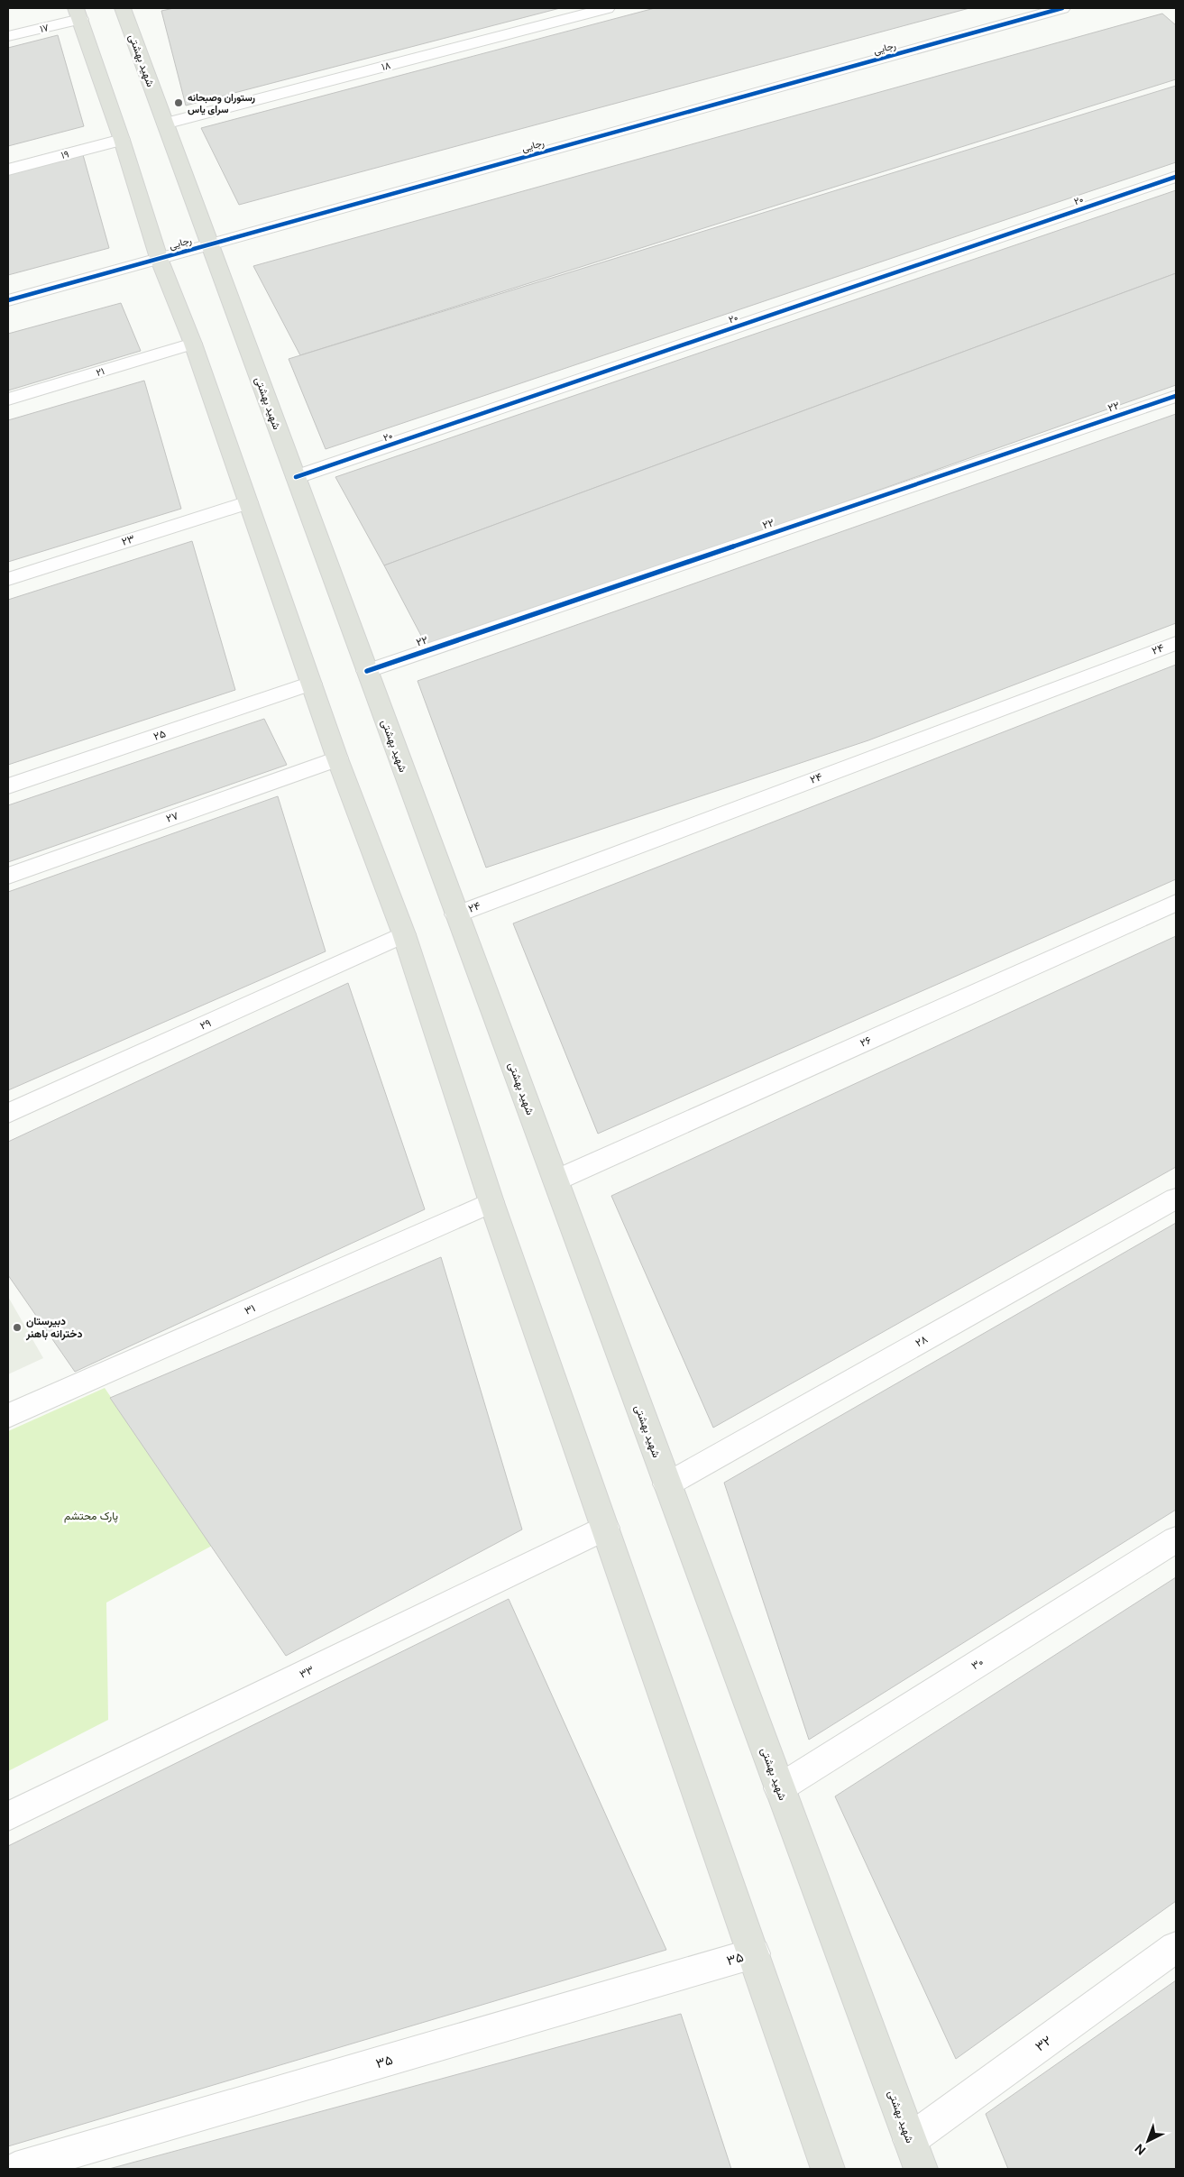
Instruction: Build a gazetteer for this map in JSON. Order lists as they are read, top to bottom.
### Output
{
  "streets": {
    "main road": ["شهید بهشتی"],
    "street": [
      "۱۷",
      "رجایی",
      "۱۸",
      "۱۹",
      "۲۰",
      "۲۱",
      "۲۲",
      "۲۳",
      "۲۴",
      "۲۵",
      "۲۷",
      "۲۹",
      "۲۶",
      "۳۱",
      "۲۸",
      "۳۰",
      "۳۳",
      "۳۵",
      "۳۲"
    ]
  },
  "crossings": [
    ["رجایی", "شهید بهشتی"],
    ["شهید بهشتی", "۱۸"],
    ["شهید بهشتی", "۲۰"],
    ["شهید بهشتی", "۲۲"],
    ["شهید بهشتی", "۲۴"],
    ["شهید بهشتی", "۲۶"],
    ["شهید بهشتی", "۲۸"],
    ["شهید بهشتی", "۳۰"],
    ["شهید بهشتی", "۳۲"]
  ],
  "parks": ["پارک محتشم"],
  "places": ["رستوران وصبحانه سرای یاس", "دبیرستان دخترانه باهنر"],
  "north": "bottom left"
}
